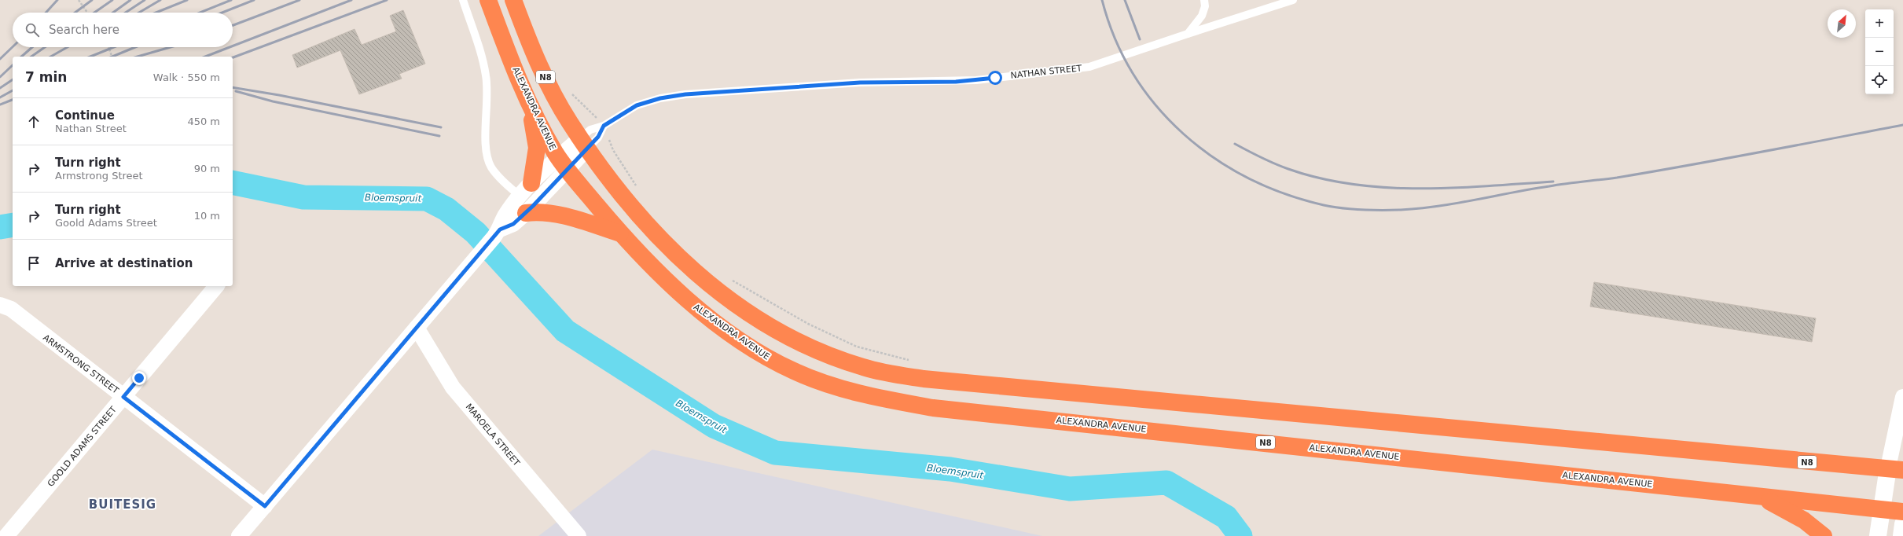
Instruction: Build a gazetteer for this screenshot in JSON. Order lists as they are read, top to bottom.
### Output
{
  "streets": {
    "highway": ["N8", "ALEXANDRA AVENUE"],
    "street": [
      "NATHAN STREET",
      "ARMSTRONG STREET",
      "MAROELA STREET",
      "GOOLD ADAMS STREET"
    ]
  },
  "crossings": [
    ["NATHAN STREET", "N8"],
    ["NATHAN STREET", "ALEXANDRA AVENUE"],
    ["NATHAN STREET", "ARMSTRONG STREET"],
    ["NATHAN STREET", "MAROELA STREET"],
    ["ARMSTRONG STREET", "GOOLD ADAMS STREET"]
  ],
  "districts": ["BUITESIG"],
  "water": ["Bloemspruit"],
  "north": "top right",
  "page": {
    "map_buttons": ["+", "−"],
    "search": "Search here",
    "heading": ["7 min", "Walk · 550 m"],
    "list": [
      ["Continue", "Nathan Street", "450 m"],
      ["Turn right", "Armstrong Street", "90 m"],
      ["Turn right", "Goold Adams Street", "10 m"],
      "Arrive at destination"
    ]
  }
}
